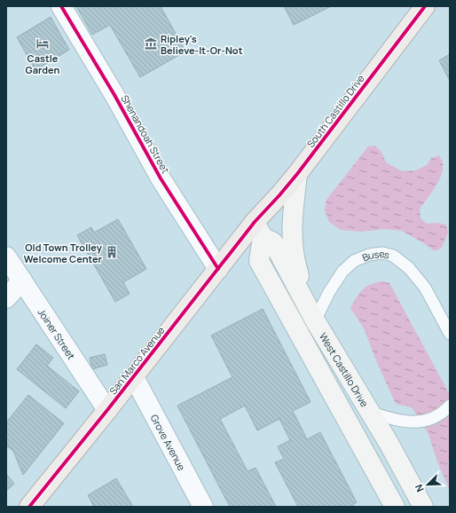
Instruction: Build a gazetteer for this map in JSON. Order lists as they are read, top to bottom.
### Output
{
  "streets": {
    "main road": ["South Castillo Drive", "San Marco Avenue", "West Castillo Drive"],
    "street": ["Shenandoah Street", "Joiner Street", "Grove Avenue"],
    "lane": ["Buses"]
  },
  "crossings": [
    ["South Castillo Drive", "San Marco Avenue"],
    ["South Castillo Drive", "West Castillo Drive"],
    ["Shenandoah Street", "San Marco Avenue"],
    ["Buses", "West Castillo Drive"],
    ["Joiner Street", "San Marco Avenue"],
    ["San Marco Avenue", "West Castillo Drive"],
    ["San Marco Avenue", "Grove Avenue"]
  ],
  "places": {
    "hotel": ["Castle Garden"],
    "museum": ["Ripley's Believe-It-Or-Not"],
    "building": ["Old Town Trolley Welcome Center"]
  },
  "north": "bottom left"
}
